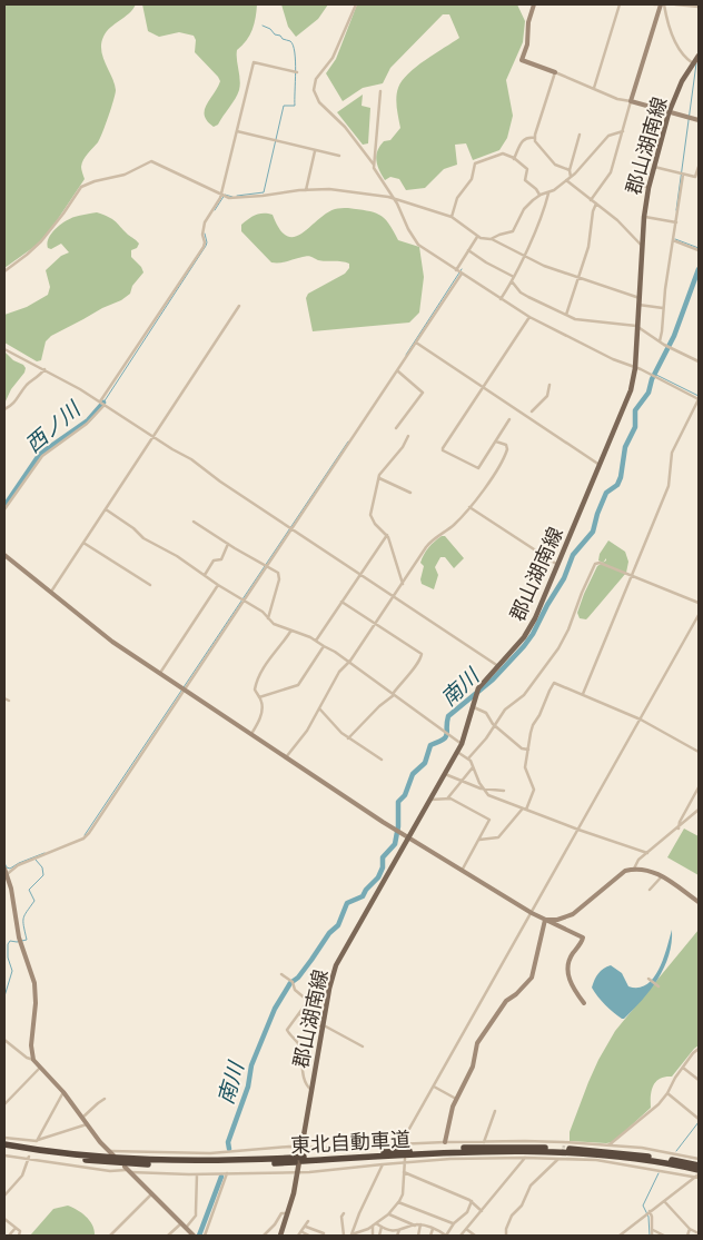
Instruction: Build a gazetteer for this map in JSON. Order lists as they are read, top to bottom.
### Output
{
  "streets": {
    "highway": ["東北自動車道"],
    "main road": ["郡山湖南線"]
  },
  "water": ["西ノ川", "南川"]
}
